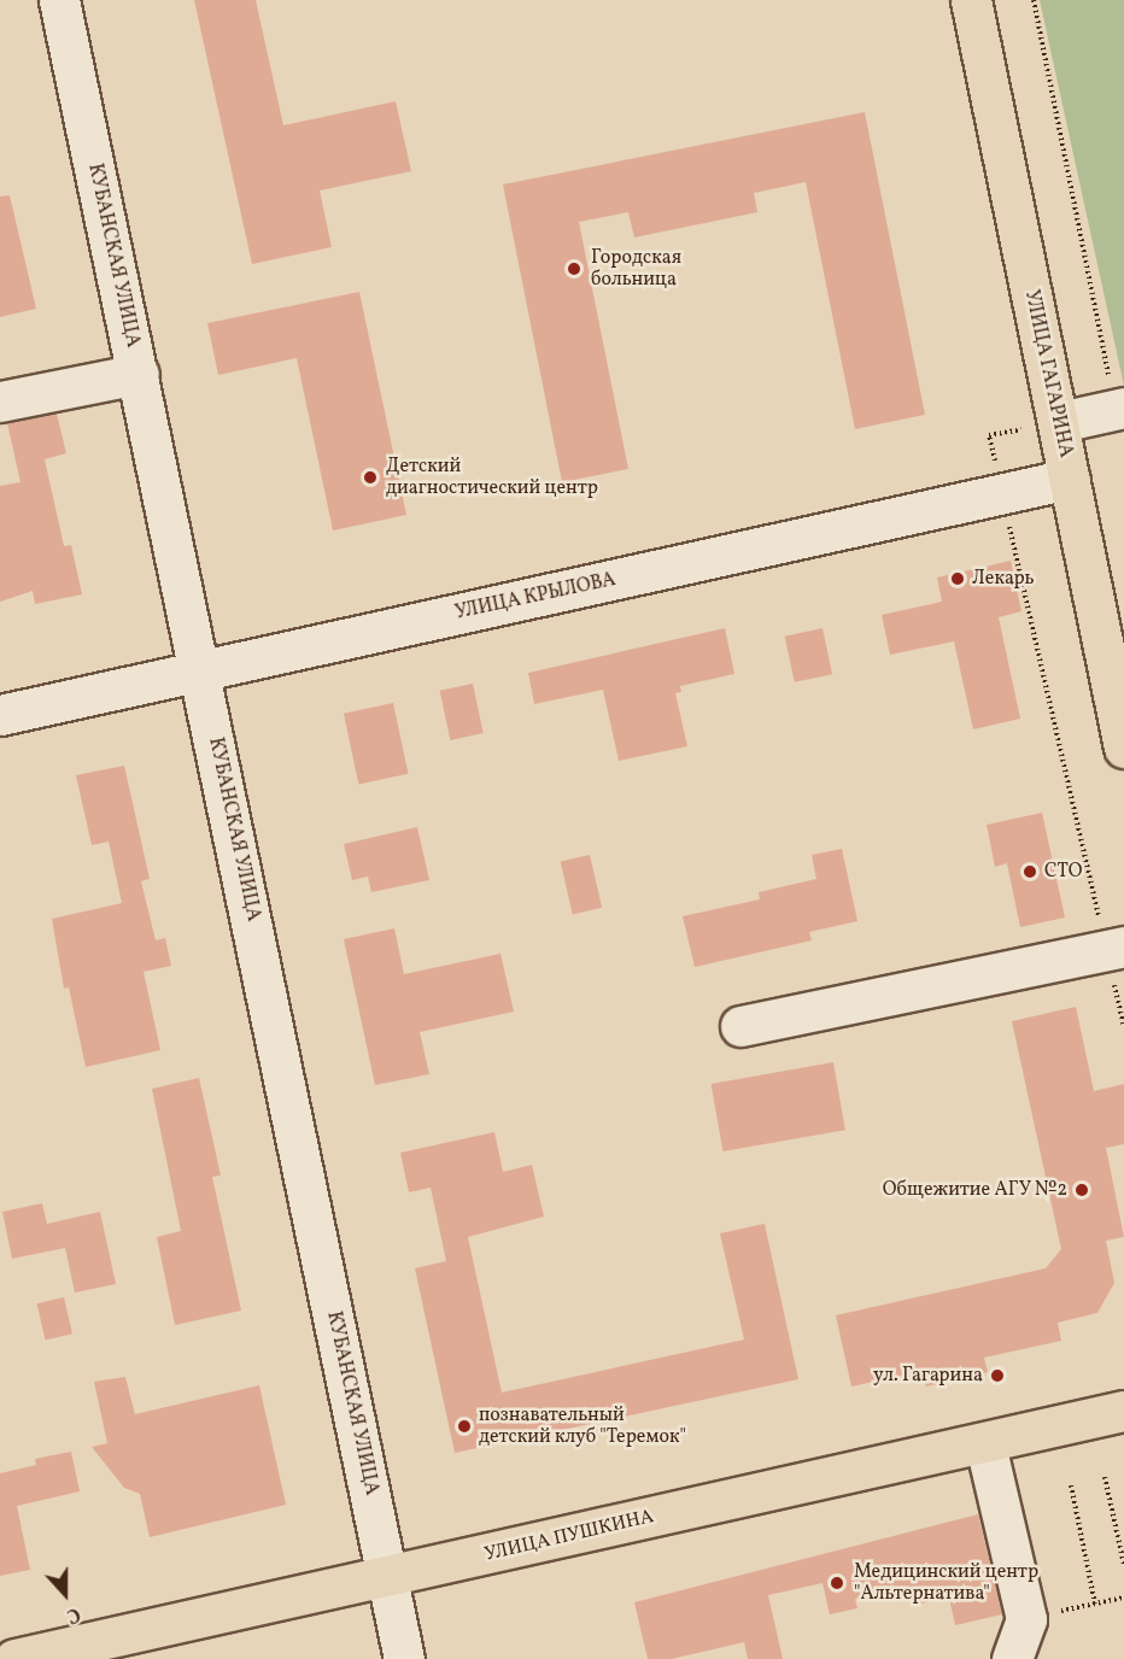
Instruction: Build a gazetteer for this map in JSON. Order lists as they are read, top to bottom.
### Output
{
  "streets": {
    "main road": ["УЛИЦА ГАГАРИНА", "УЛИЦА ПУШКИНА"],
    "street": ["КУБАНСКАЯ УЛИЦА", "УЛИЦА КРЫЛОВА"]
  },
  "crossings": [
    ["КУБАНСКАЯ УЛИЦА", "УЛИЦА КРЫЛОВА"],
    ["КУБАНСКАЯ УЛИЦА", "УЛИЦА ПУШКИНА"],
    ["УЛИЦА ГАГАРИНА", "УЛИЦА КРЫЛОВА"]
  ],
  "places": [
    "Городская больница",
    "Детский диагностический центр",
    "Лекарь",
    "СТО",
    "Общежитие АГУ №2",
    "ул. Гагарина",
    "познавательный детский клуб \"Теремок\"",
    "Медицинский центр \"Альтернатива\""
  ],
  "north": "bottom"
}
